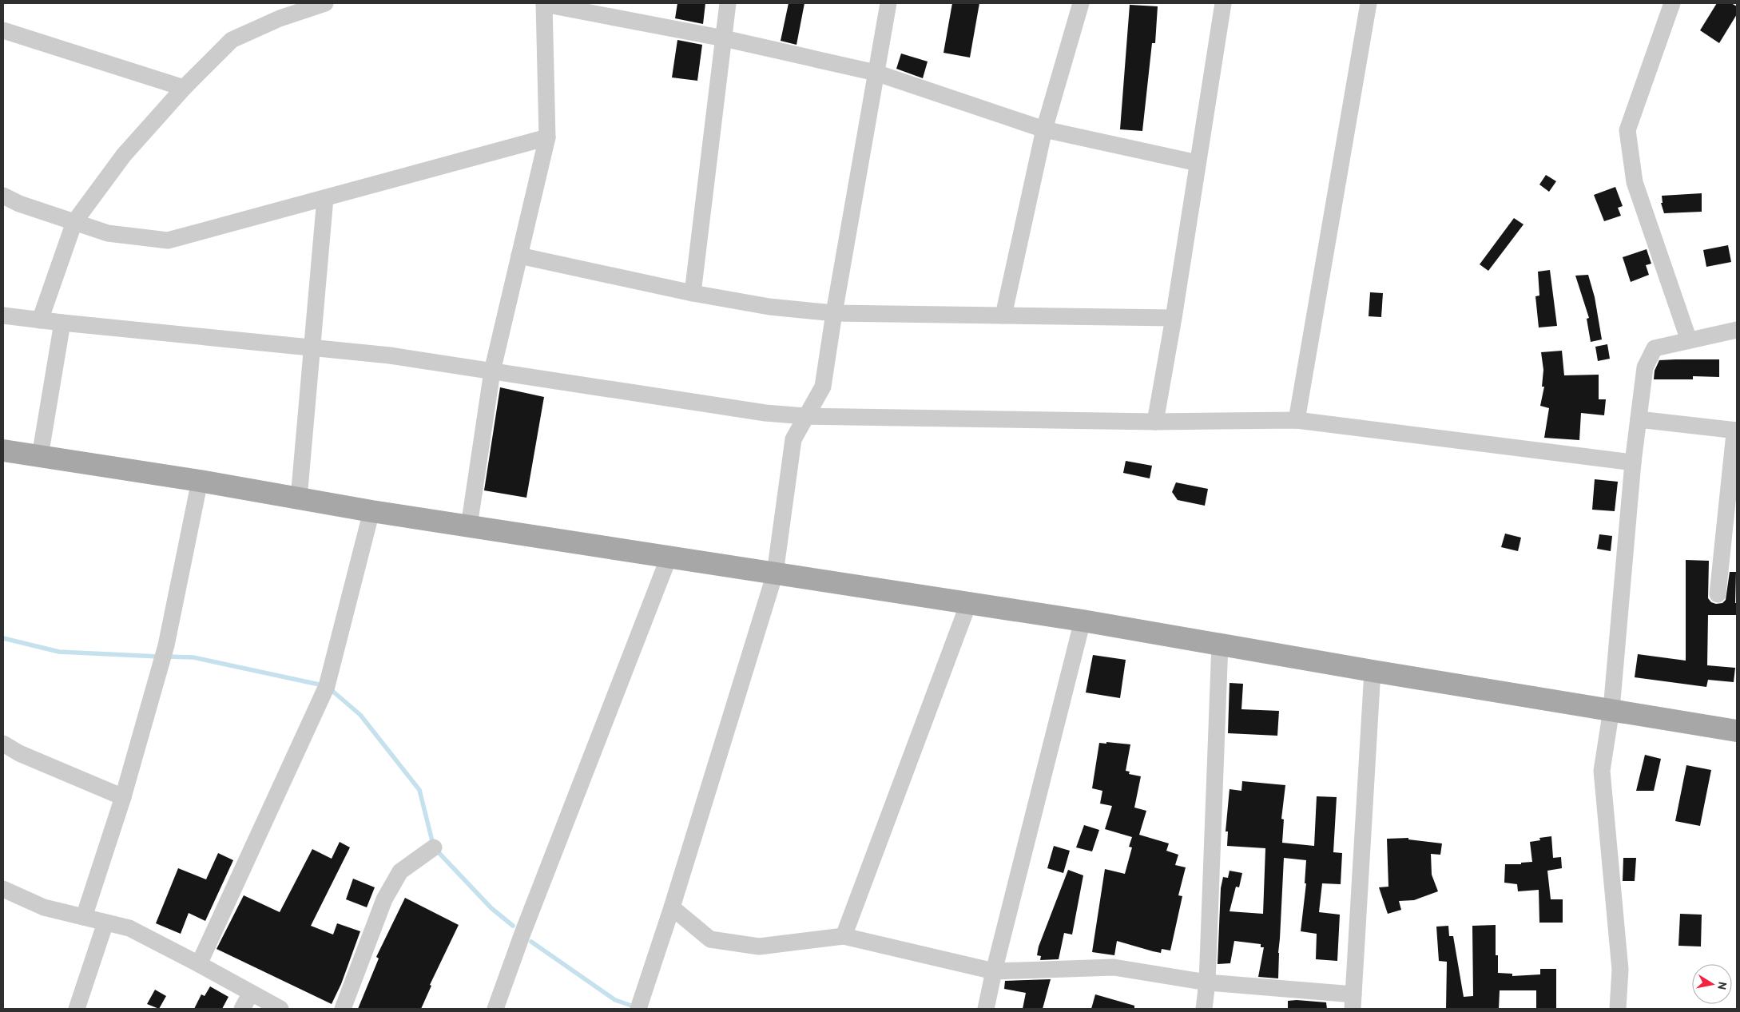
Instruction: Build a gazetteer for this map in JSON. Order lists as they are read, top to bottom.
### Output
{
  "north": "right"
}
